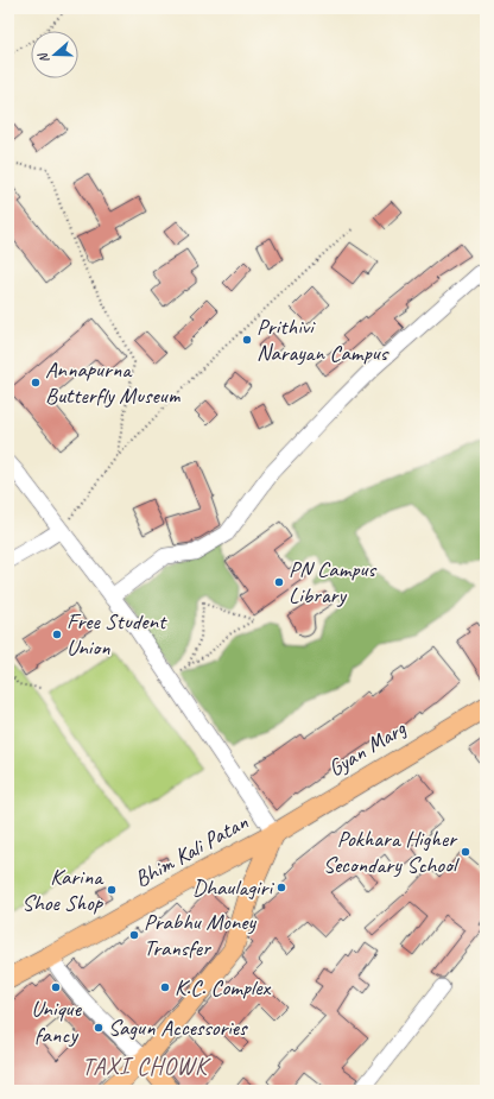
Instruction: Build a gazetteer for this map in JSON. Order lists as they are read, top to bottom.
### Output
{
  "streets": {
    "main road": ["Gyan Marg", "Bhim Kali Patan"]
  },
  "crossings": [
    ["Gyan Marg", "Bhim Kali Patan"]
  ],
  "districts": ["TAXI CHOWK"],
  "places": [
    "Prithivi Narayan Campus",
    "Annapurna Butterfly Museum",
    "PN Campus Library",
    "Free Student Union",
    "Pokhara Higher Secondary School",
    "Dhaulagiri",
    "Karina Shoe Shop",
    "Prabhu Money Transfer",
    "Unique fancy",
    "K.C. Complex",
    "Sagun Accessories"
  ],
  "north": "left"
}
